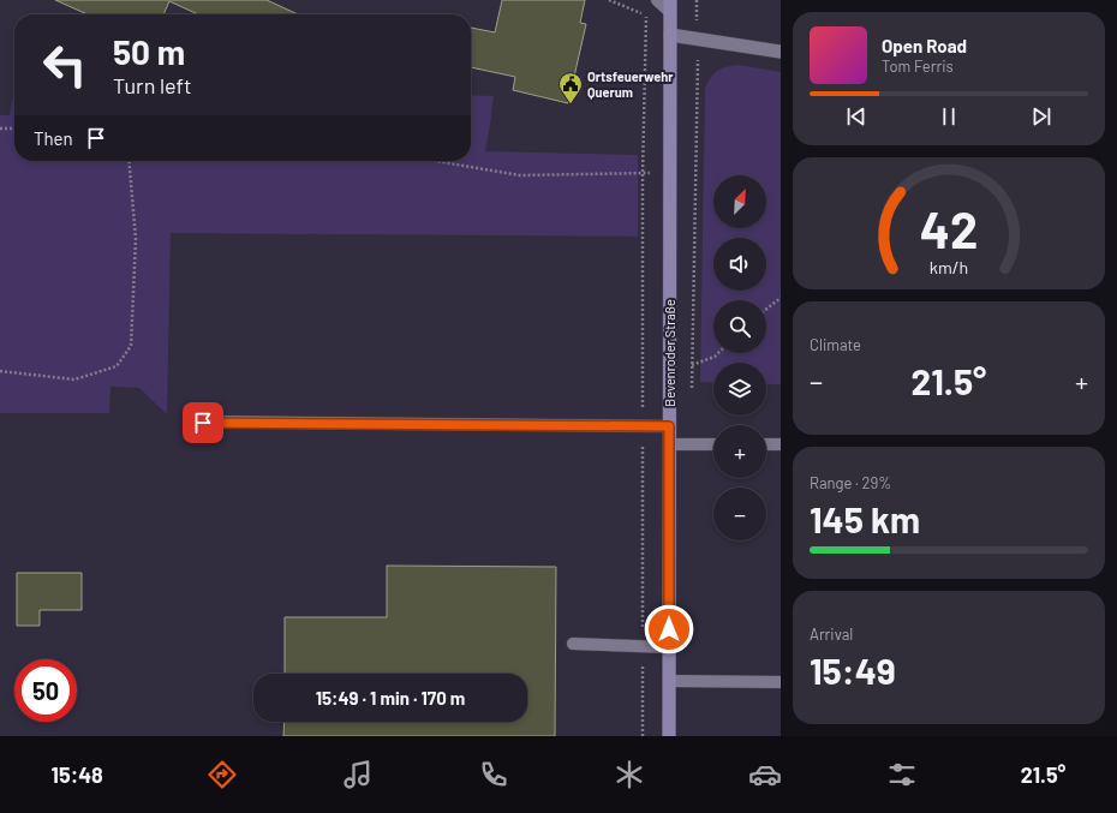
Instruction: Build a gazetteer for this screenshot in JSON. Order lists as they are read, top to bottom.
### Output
{
  "streets": {
    "main road": ["Bevenroder Straße"]
  },
  "places": {
    "public building": ["Ortsfeuerwehr Querum"]
  },
  "north": "top right",
  "page": {
    "turn": ["50 m", "Turn left"],
    "song": ["Open Road", "Tom Ferris"],
    "then": "Then",
    "map_buttons": ["+", "−"],
    "tile": [
      "Climate",
      ["Range · 29%", "145 km"],
      ["Arrival", "15:49"]
    ],
    "heat": ["−", "21.5°", "+"],
    "limit": "50",
    "trip": "15:49 · 1 min · 170 m",
    "tabs": ["15:48", "21.5°"],
    "gauge": ["42", "km/h"]
  }
}
